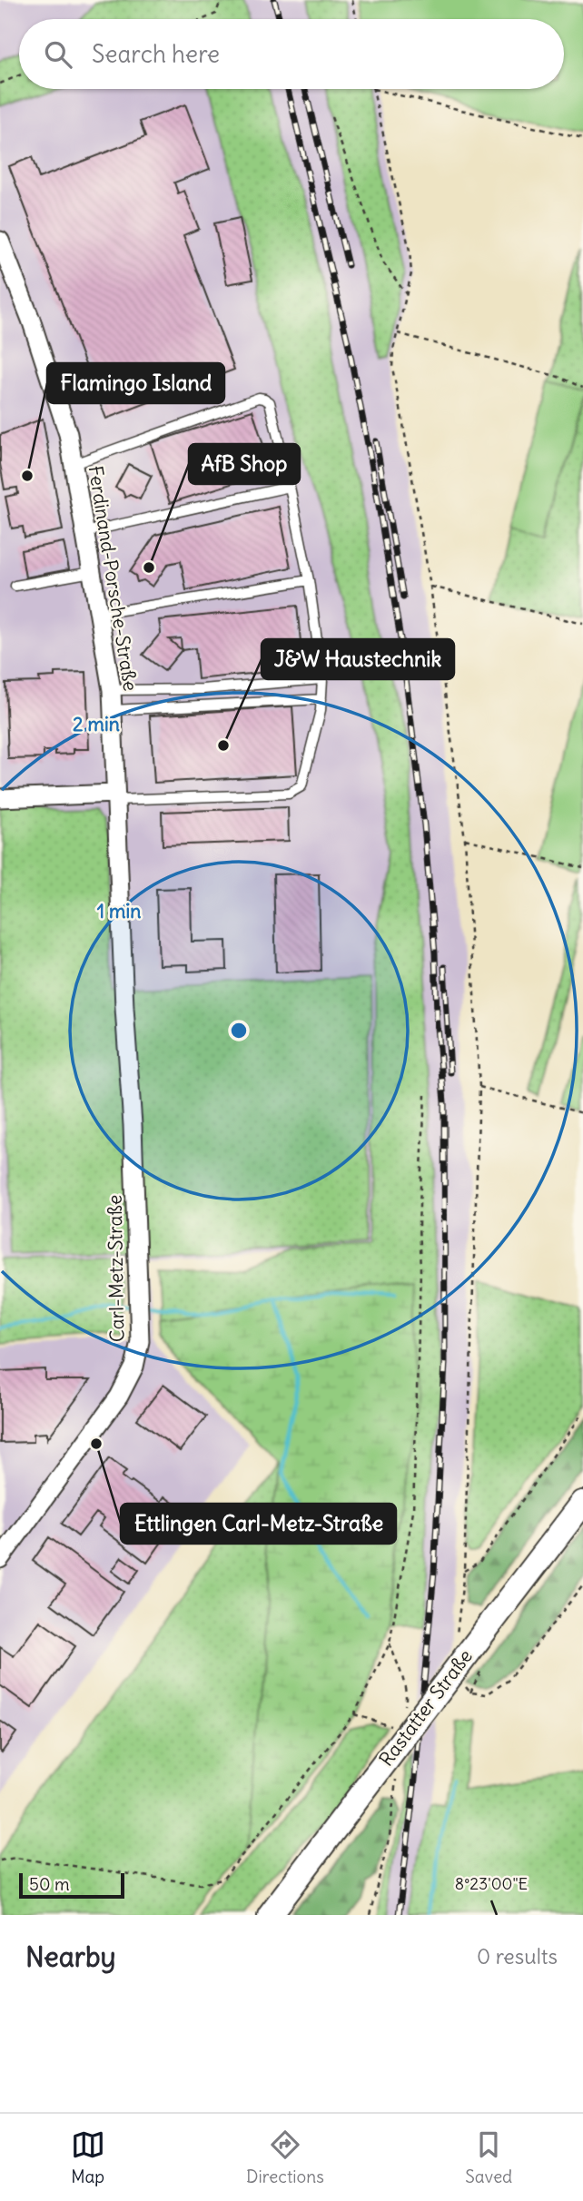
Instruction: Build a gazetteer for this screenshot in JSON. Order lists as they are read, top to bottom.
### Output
{
  "streets": {
    "main road": ["Rastatter Straße"],
    "street": ["Ferdinand-Porsche-Straße", "Carl-Metz-Straße"]
  },
  "crossings": [
    ["Ferdinand-Porsche-Straße", "Carl-Metz-Straße"]
  ],
  "places": [
    "Flamingo Island",
    "AfB Shop",
    "J&W Haustechnik",
    "Ettlingen Carl-Metz-Straße"
  ],
  "scale_bar": "50 m",
  "page": {
    "search": "Search here",
    "scale": "50 m",
    "heading": ["Nearby", "0 results"],
    "nav": ["Map", "Directions", "Saved"]
  },
  "coordinates": ["8°23'00\"E"],
  "rings": ["2 min", "1 min"]
}
